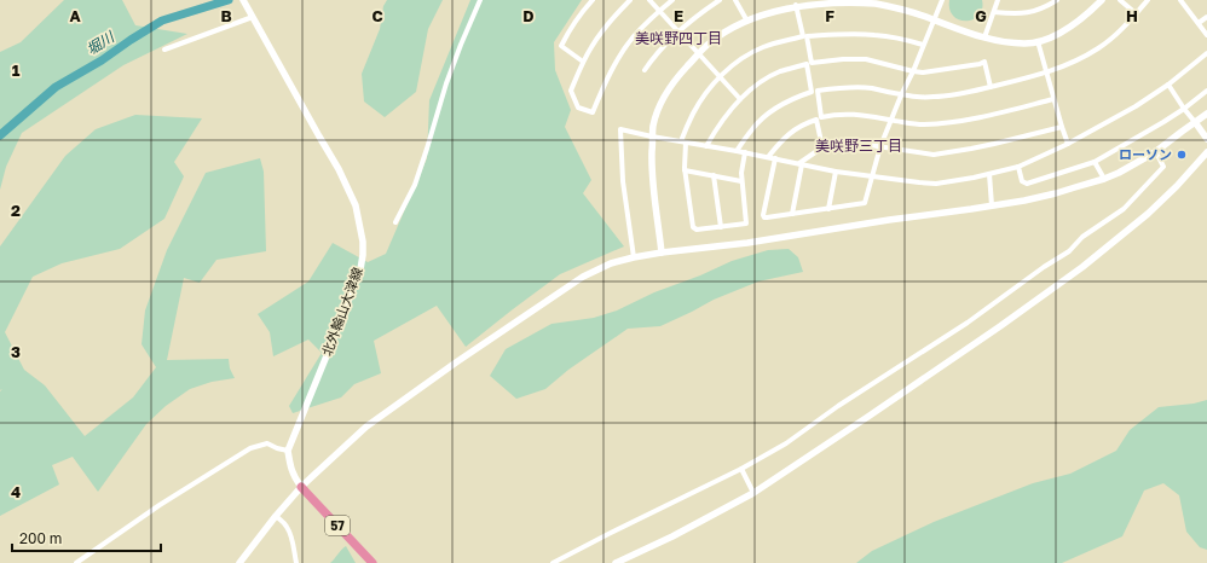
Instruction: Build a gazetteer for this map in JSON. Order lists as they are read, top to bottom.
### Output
{
  "streets": {
    "highway": ["57"],
    "street": ["北外輪山大津線"]
  },
  "districts": ["美咲野四丁目", "美咲野三丁目"],
  "water": ["堀川"],
  "places": ["ローソン"],
  "scale_bar": "200 m",
  "grid": {
    "columns": [
      "A",
      "B",
      "C",
      "D",
      "E",
      "F",
      "G",
      "H"
    ],
    "rows": [
      "1",
      "2",
      "3",
      "4"
    ]
  }
}
